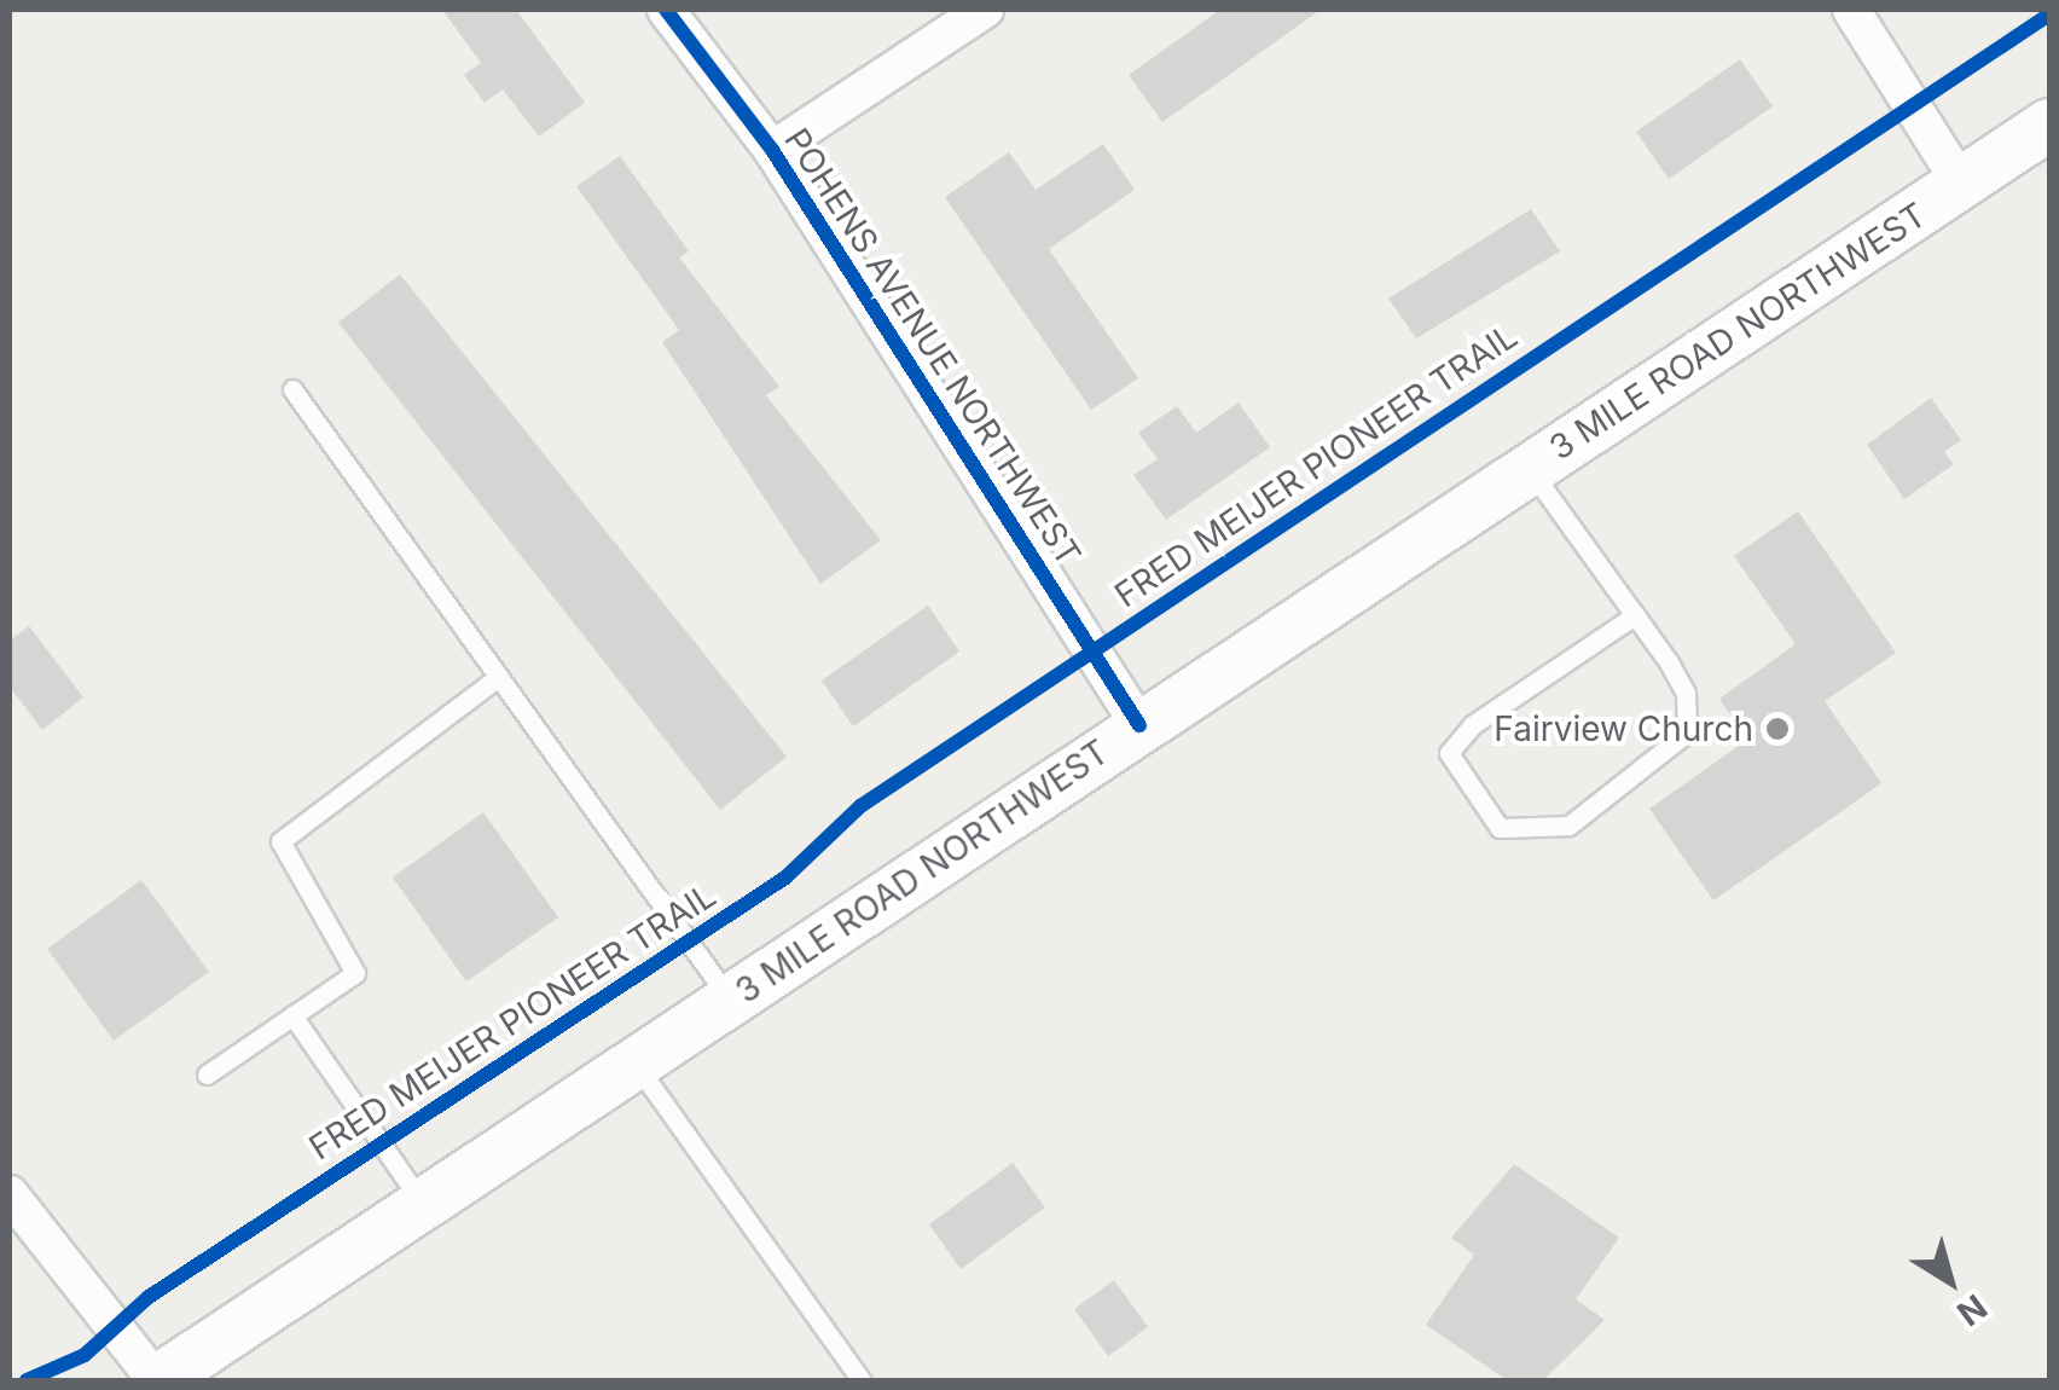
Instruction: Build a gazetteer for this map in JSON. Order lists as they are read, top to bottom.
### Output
{
  "streets": {
    "main road": ["3 MILE ROAD NORTHWEST"],
    "street": ["POHENS AVENUE NORTHWEST"],
    "cycle path": ["FRED MEIJER PIONEER TRAIL"]
  },
  "crossings": [
    ["3 MILE ROAD NORTHWEST", "POHENS AVENUE NORTHWEST"]
  ],
  "places": ["Fairview Church"],
  "north": "bottom right"
}
